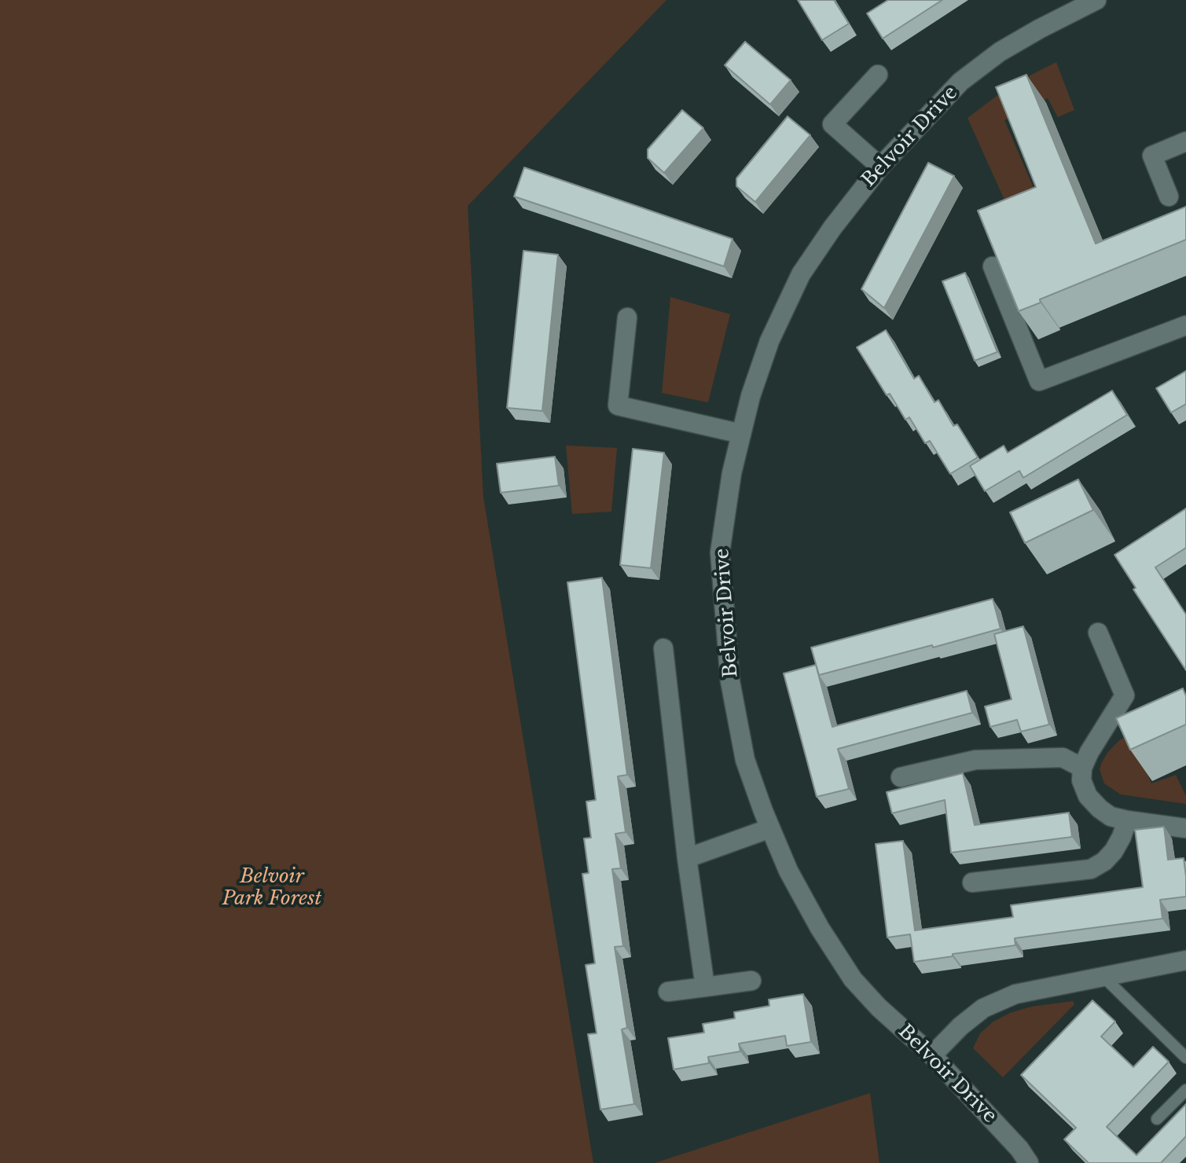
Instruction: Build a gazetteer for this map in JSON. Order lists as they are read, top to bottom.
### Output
{
  "streets": {
    "street": ["Belvoir Drive"]
  },
  "parks": ["Belvoir Park Forest"]
}
